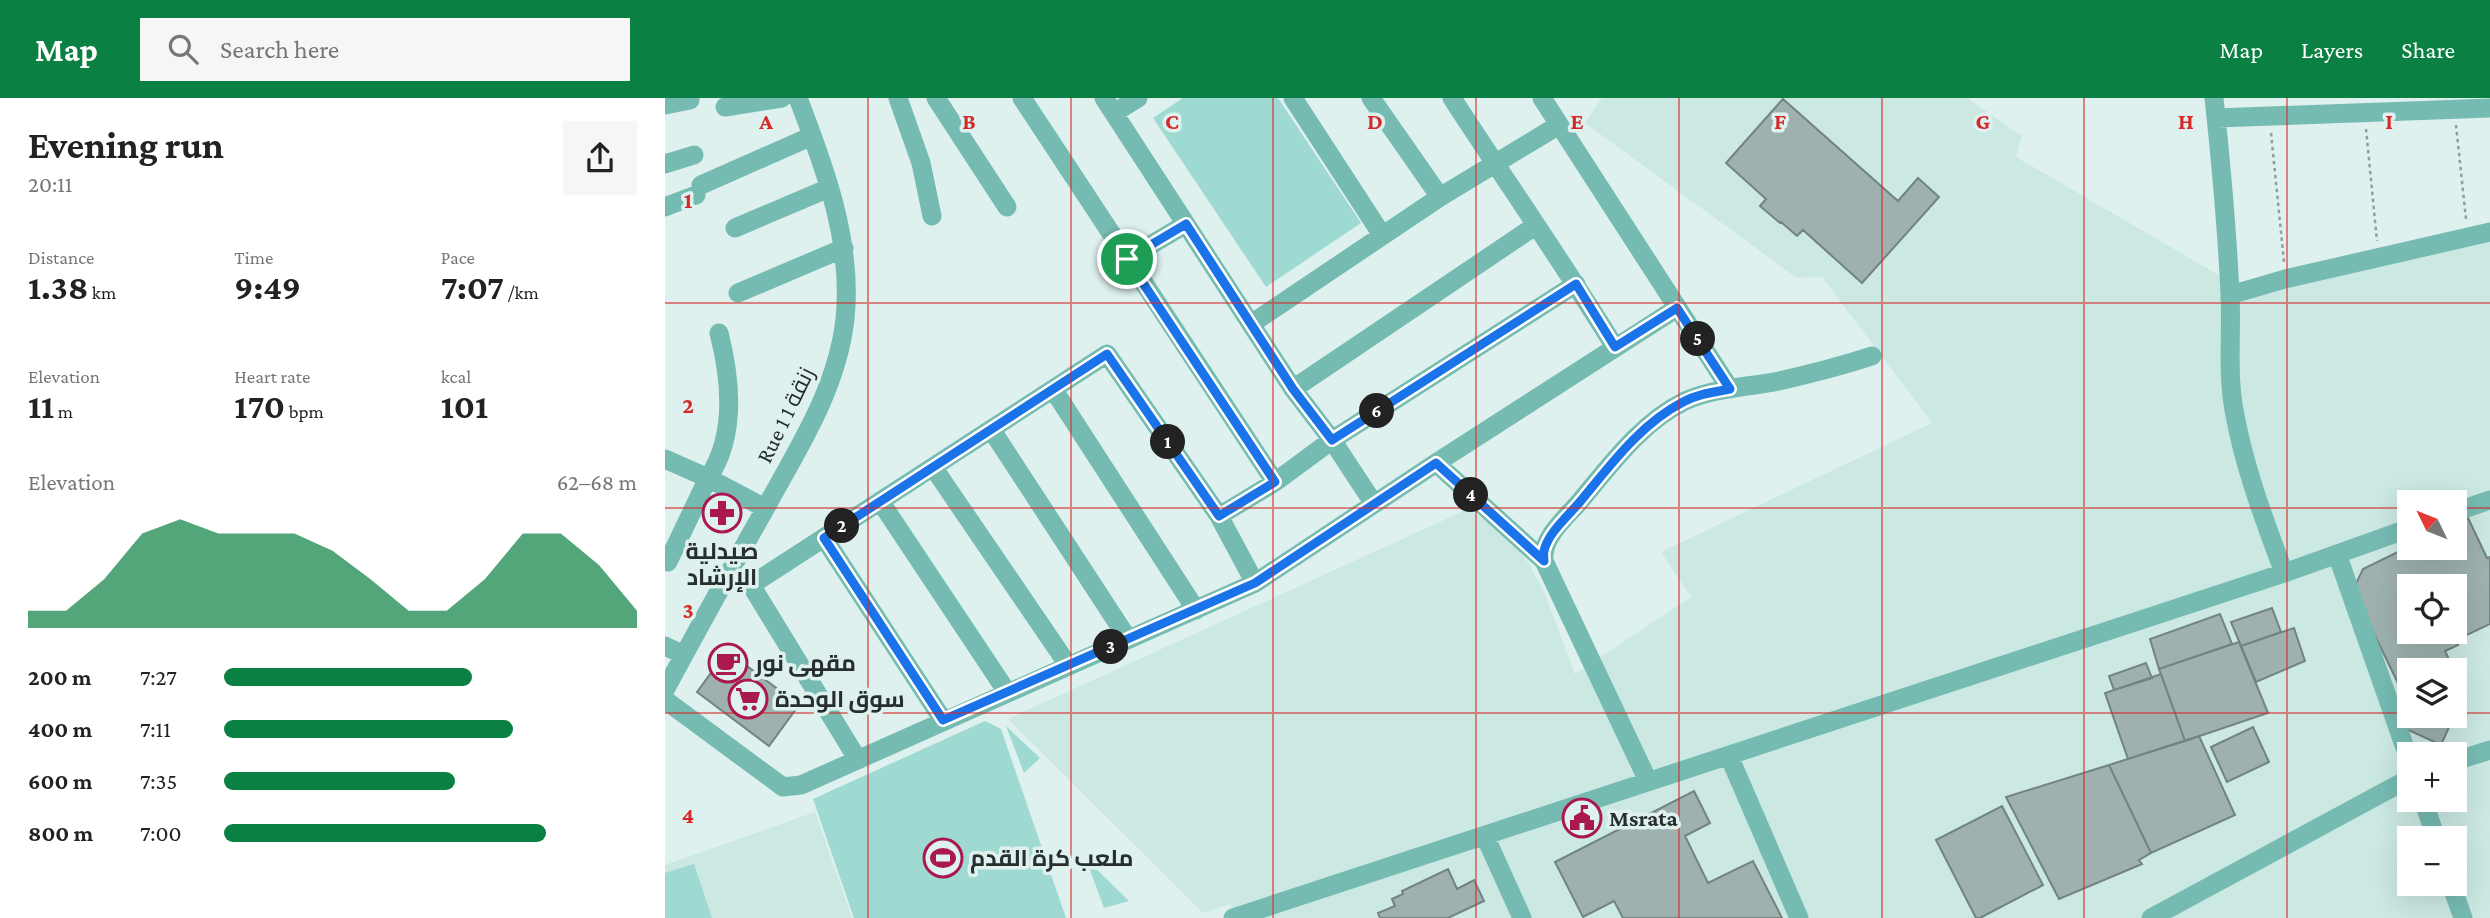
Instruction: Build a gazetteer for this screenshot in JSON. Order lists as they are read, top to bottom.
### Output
{
  "streets": {
    "street": ["Rue 1 زنقة 1"]
  },
  "places": {
    "pharmacy": ["صيدلية الإرشاد"],
    "cafe": ["مقهى نور"],
    "supermarket": ["سوق الوحدة"],
    "public building": ["Msrata"],
    "sports": ["ملعب كرة القدم"]
  },
  "north": "top left",
  "page": {
    "header": "Map",
    "search": "Search here",
    "nav": ["Map", "Layers", "Share"],
    "heading": ["Evening run", "20:11"],
    "stats": [
      ["Distance", "1.38 km"],
      ["Time", "9:49"],
      ["Pace", "7:07 /km"],
      ["Elevation", "11 m"],
      ["Heart rate", "170 bpm"],
      ["kcal", "101"]
    ],
    "pins": [
      "5",
      "6",
      "1",
      "4",
      "2",
      "3"
    ],
    "chart": ["Elevation", "62–68 m"],
    "map_buttons": ["+", "−"],
    "list": [
      {
        "name": "200 m",
        "note": "7:27"
      },
      {
        "name": "400 m",
        "note": "7:11"
      },
      {
        "name": "600 m",
        "note": "7:35"
      },
      {
        "name": "800 m",
        "note": "7:00"
      }
    ]
  },
  "grid": {
    "columns": [
      "A",
      "B",
      "C",
      "D",
      "E",
      "F",
      "G",
      "H",
      "I"
    ],
    "rows": [
      "1",
      "2",
      "3",
      "4"
    ]
  }
}
